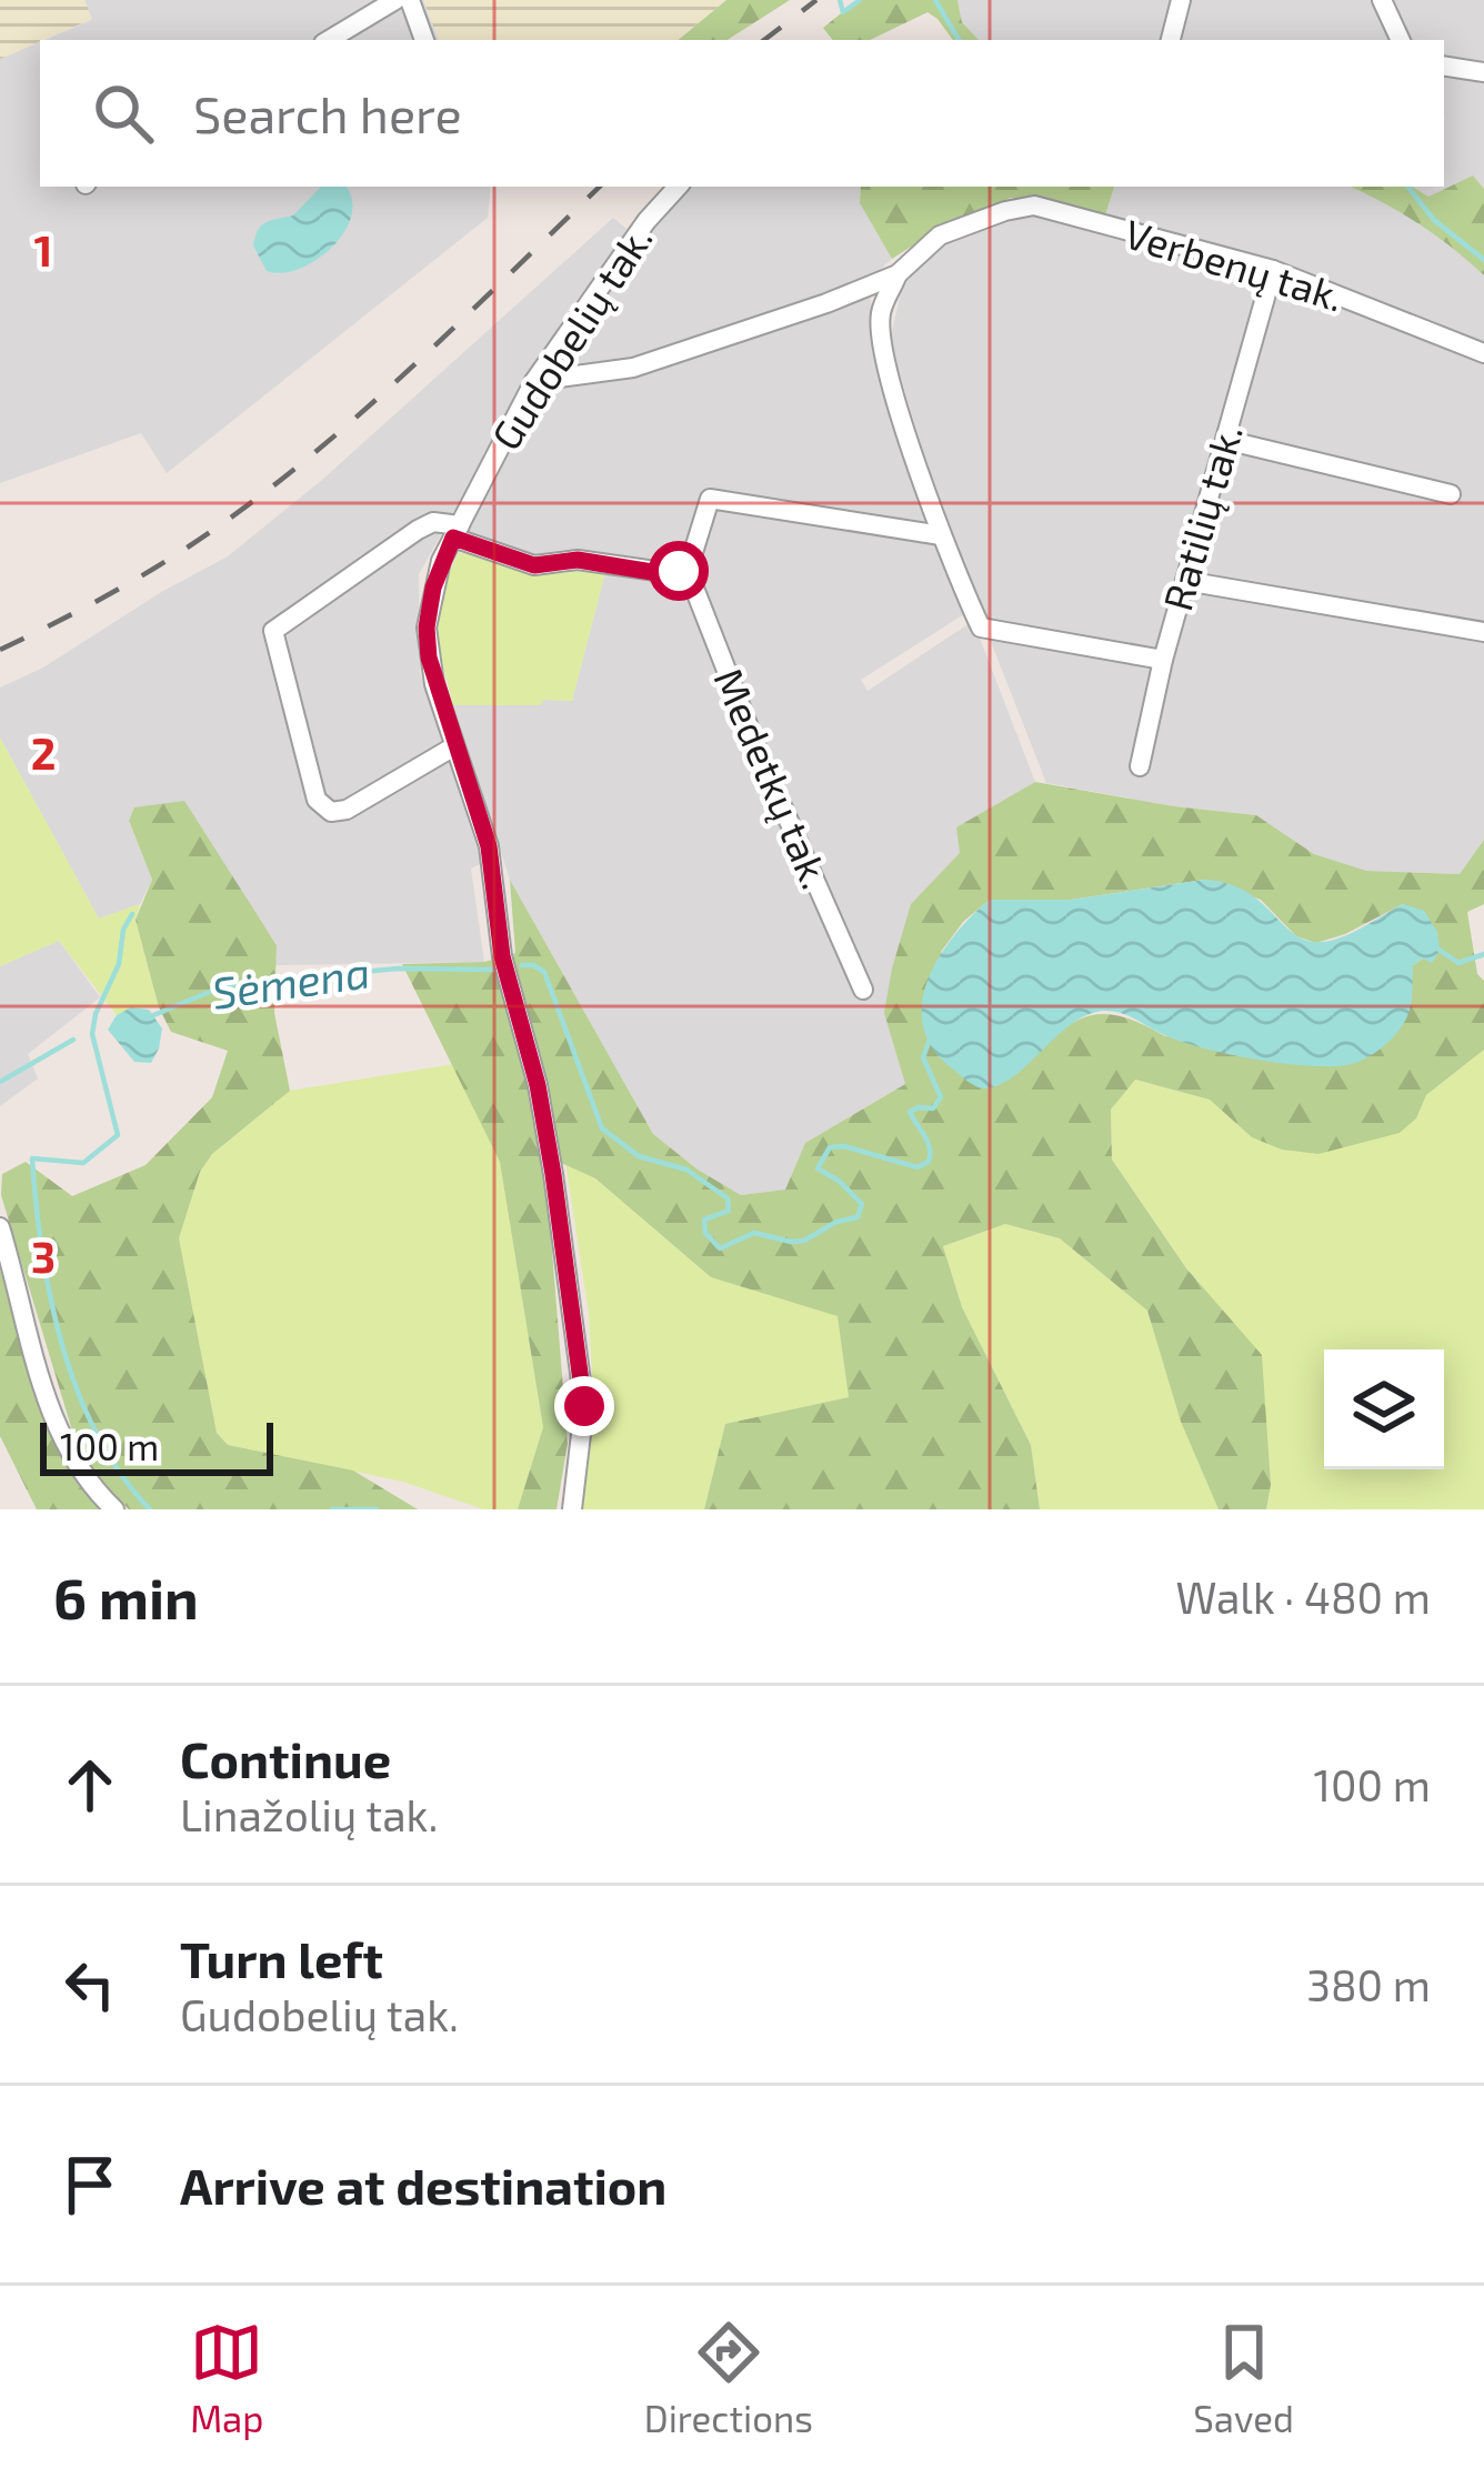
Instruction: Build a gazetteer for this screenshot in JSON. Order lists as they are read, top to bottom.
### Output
{
  "streets": {
    "street": [
      "Verbenų tak.",
      "Gudobelių tak.",
      "Ratilių tak.",
      "Medetkų tak."
    ]
  },
  "crossings": [
    ["Verbenų tak.", "Gudobelių tak."],
    ["Verbenų tak.", "Ratilių tak."]
  ],
  "water": ["Sėmena"],
  "scale_bar": "100 m",
  "page": {
    "search": "Search here",
    "scale": "100 m",
    "heading": ["6 min", "Walk · 480 m"],
    "list": [
      ["Continue", "Linažolių tak.", "100 m"],
      ["Turn left", "Gudobelių tak.", "380 m"],
      "Arrive at destination"
    ],
    "nav": ["Map", "Directions", "Saved"]
  },
  "grid": {
    "rows": ["1", "2", "3"]
  }
}
